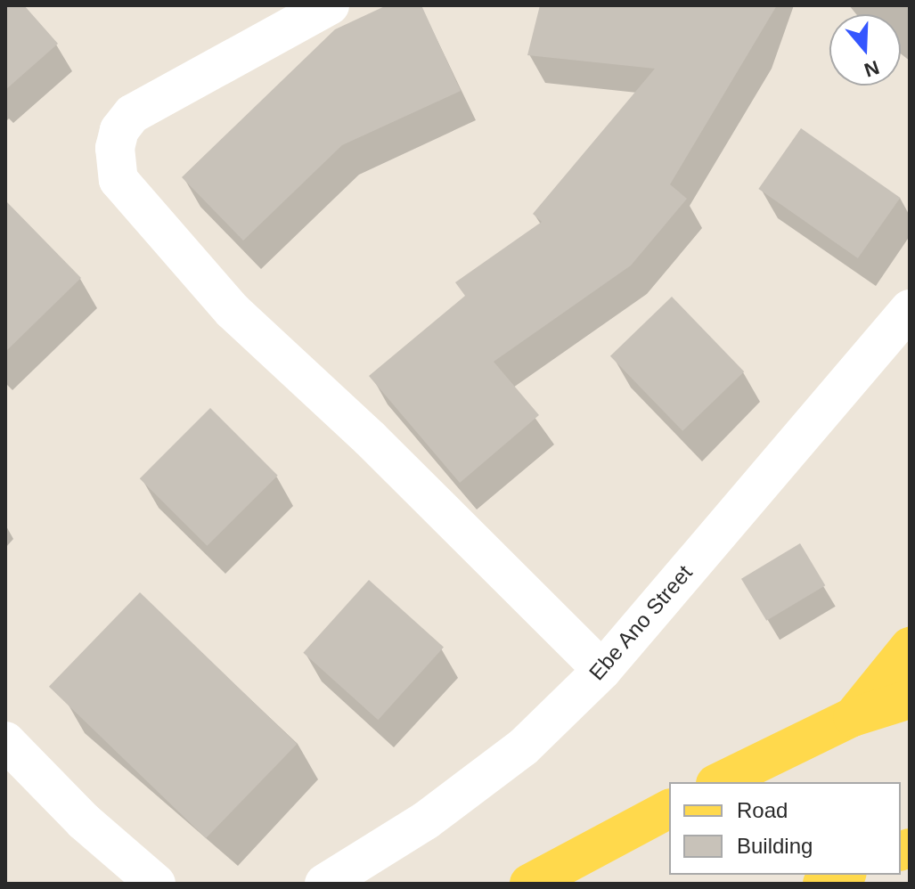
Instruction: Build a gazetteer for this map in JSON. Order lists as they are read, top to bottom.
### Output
{
  "streets": {
    "street": ["Ebe Ano Street"]
  },
  "legend": ["Road", "Building"],
  "north": "bottom"
}
